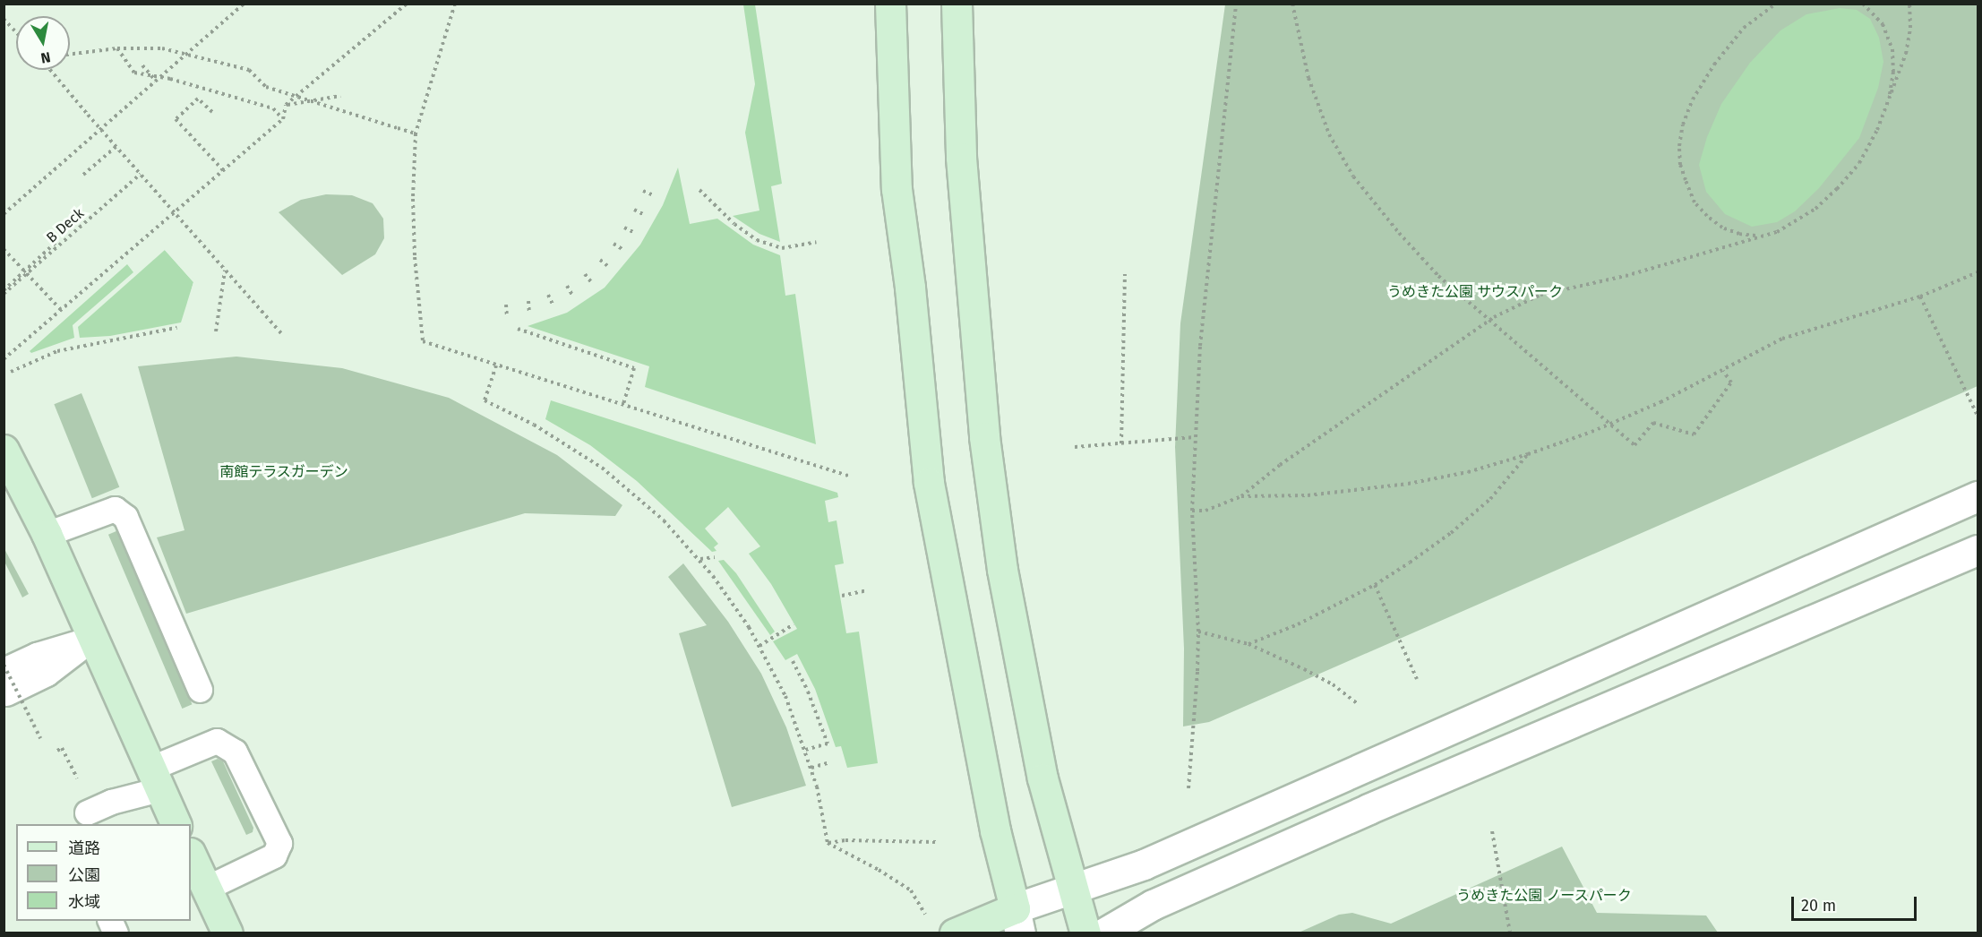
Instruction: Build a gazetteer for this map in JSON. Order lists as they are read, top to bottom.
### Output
{
  "streets": {
    "path": ["B Deck"]
  },
  "parks": ["うめきた公園 サウスパーク", "南館テラスガーデン", "うめきた公園 ノースパーク"],
  "legend": ["道路", "公園", "水域"],
  "scale_bar": "20 m",
  "north": "bottom"
}
